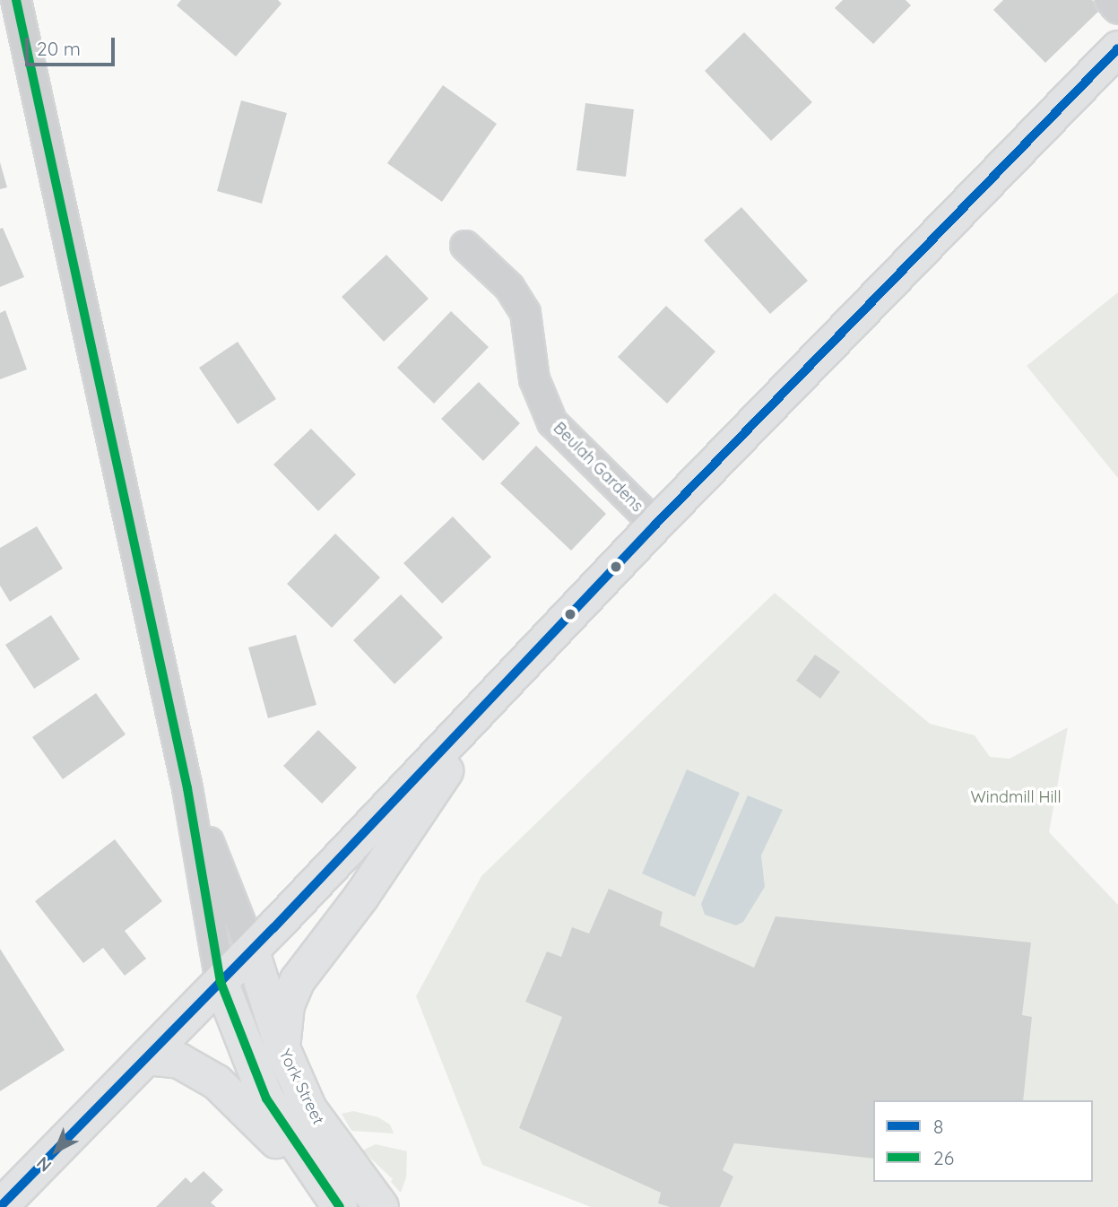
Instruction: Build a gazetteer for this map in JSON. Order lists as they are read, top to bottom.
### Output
{
  "streets": {
    "main road": ["York Street"],
    "street": ["Beulah Gardens"]
  },
  "parks": ["Windmill Hill"],
  "lines": ["transit line 26", "transit line 8"],
  "legend": ["8", "26"],
  "scale_bar": "20 m",
  "north": "bottom left"
}
